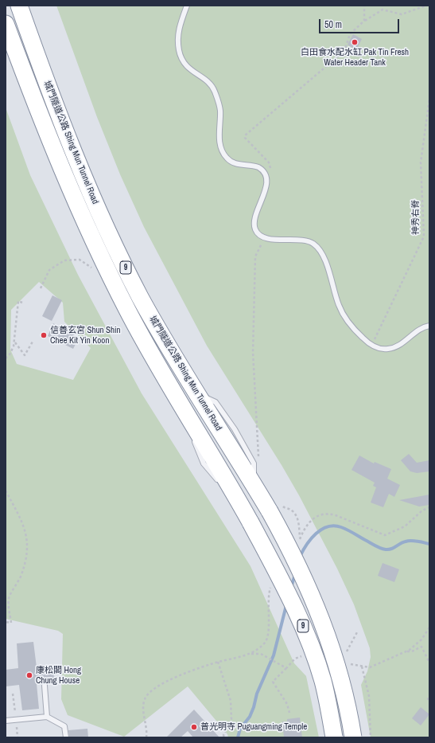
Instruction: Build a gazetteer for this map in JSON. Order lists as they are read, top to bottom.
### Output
{
  "streets": {
    "highway": ["城門隧道公路 Shing Mun Tunnel Road", "9"],
    "path": ["神秀右脊"]
  },
  "places": [
    "白田食水配水缸 Pak Tin Fresh Water Header Tank",
    "信善玄宮 Shun Shin Chee Kit Yin Koon",
    "康松閣 Hong Chung House",
    "普光明寺 Puguangming Temple"
  ],
  "scale_bar": "50 m"
}
